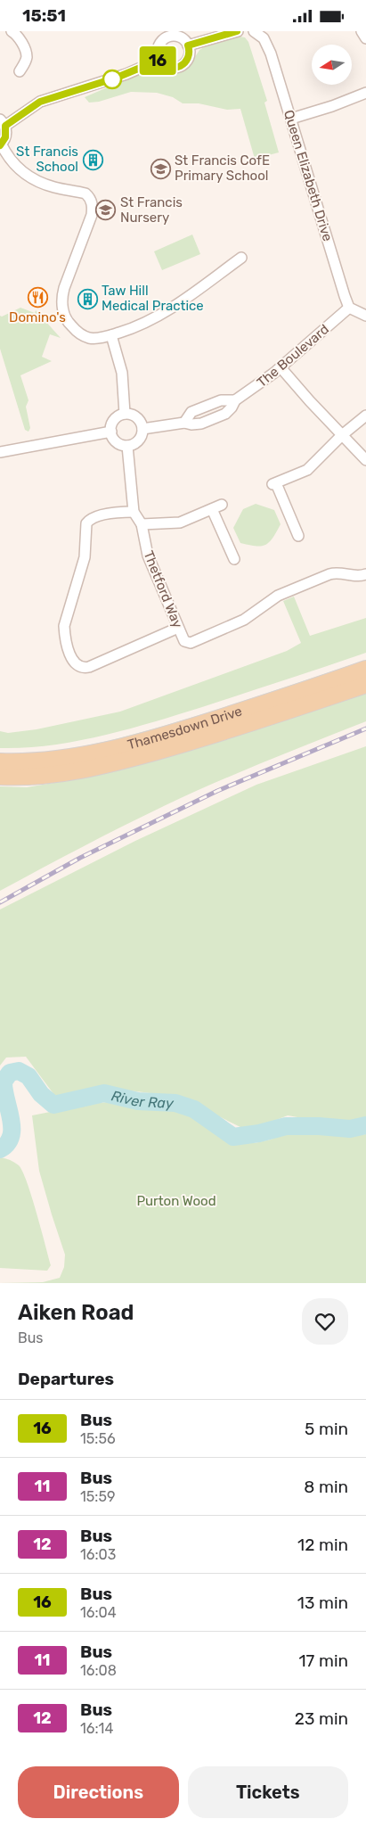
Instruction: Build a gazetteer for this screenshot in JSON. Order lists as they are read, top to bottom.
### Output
{
  "streets": {
    "main road": ["Thamesdown Drive"],
    "street": ["Queen Elizabeth Drive", "The Boulevard", "Thetford Way"]
  },
  "crossings": [
    ["Queen Elizabeth Drive", "The Boulevard"],
    ["The Boulevard", "Thetford Way"]
  ],
  "water": ["River Ray"],
  "parks": ["Purton Wood"],
  "places": {
    "building": ["St Francis School", "Taw Hill Medical Practice"],
    "school or university": ["St Francis CofE Primary School", "St Francis Nursery"],
    "restaurant": ["Domino's"]
  },
  "lines": ["bus line 16"],
  "north": "left",
  "page": {
    "status": "15:51",
    "on_map": "16",
    "heading": [
      ["Aiken Road", "Bus"],
      "Departures"
    ],
    "list": [
      {
        "mark": "16",
        "name": "Bus",
        "note": "15:56",
        "value": "5 min"
      },
      {
        "mark": "11",
        "name": "Bus",
        "note": "15:59",
        "value": "8 min"
      },
      {
        "mark": "12",
        "name": "Bus",
        "note": "16:03",
        "value": "12 min"
      },
      {
        "mark": "16",
        "name": "Bus",
        "note": "16:04",
        "value": "13 min"
      },
      {
        "mark": "11",
        "name": "Bus",
        "note": "16:08",
        "value": "17 min"
      },
      {
        "mark": "12",
        "name": "Bus",
        "note": "16:14",
        "value": "23 min"
      }
    ],
    "buttons": ["Directions", "Tickets"]
  }
}
